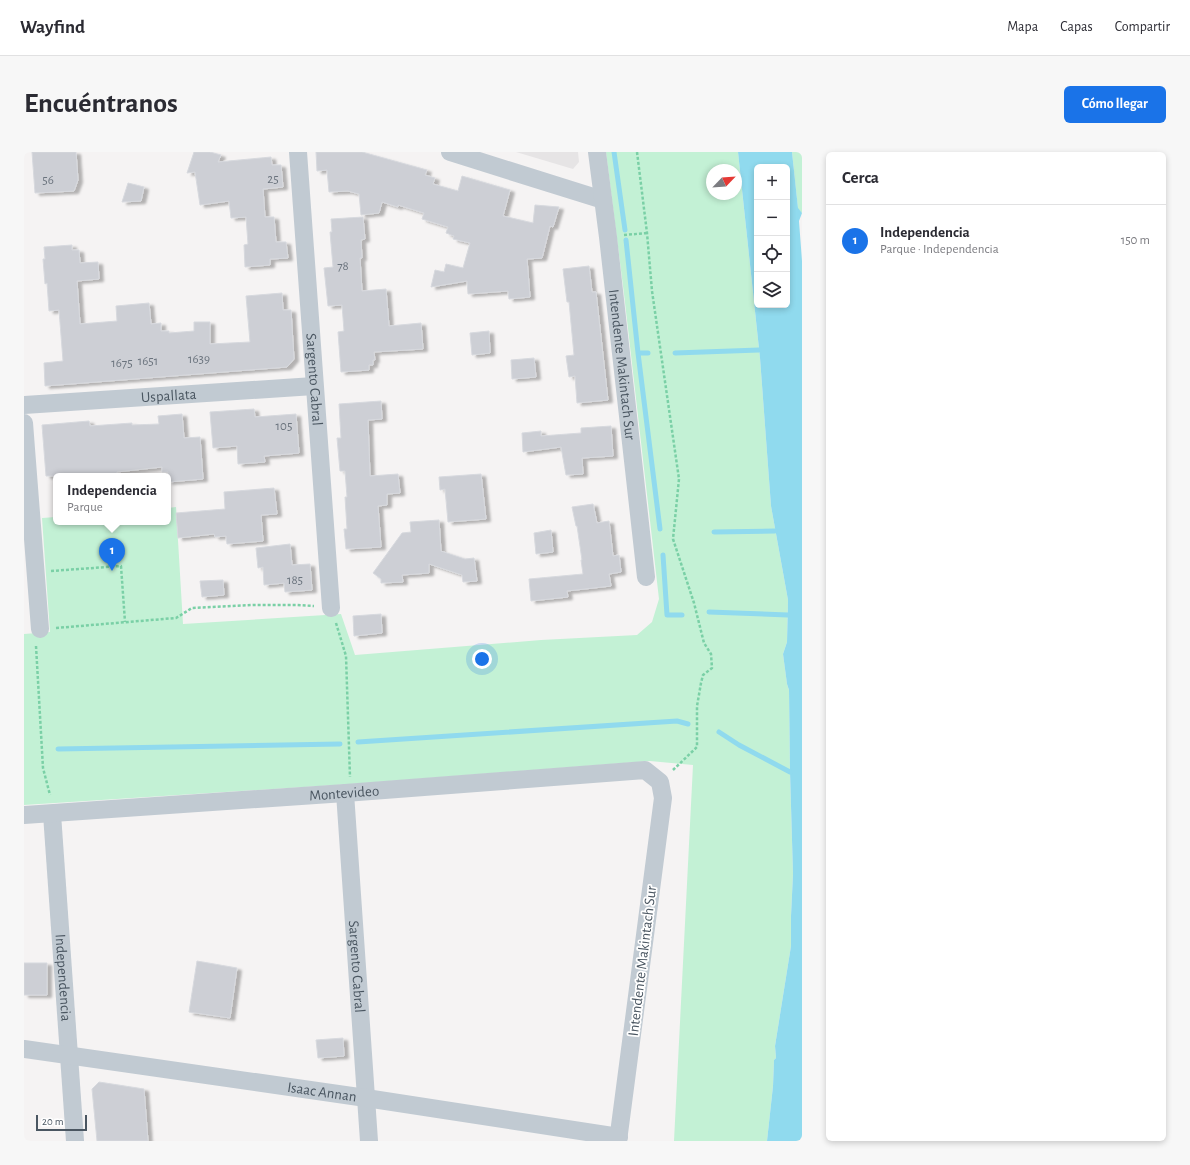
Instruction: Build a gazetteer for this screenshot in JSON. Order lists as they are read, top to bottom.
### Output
{
  "streets": {
    "street": [
      "Intendente Makintach Sur",
      "Sargento Cabral",
      "Uspallata",
      "Montevideo",
      "Independencia",
      "Isaac Annan"
    ]
  },
  "crossings": [
    ["Intendente Makintach Sur", "Montevideo"],
    ["Intendente Makintach Sur", "Isaac Annan"],
    ["Sargento Cabral", "Uspallata"],
    ["Sargento Cabral", "Montevideo"],
    ["Sargento Cabral", "Isaac Annan"],
    ["Montevideo", "Independencia"],
    ["Independencia", "Isaac Annan"]
  ],
  "house_numbers": [
    "25",
    "56",
    "78",
    "1639",
    "1651",
    "1675",
    "105",
    "185"
  ],
  "scale_bar": "20 m",
  "north": "top right",
  "page": {
    "header": "Wayfind",
    "nav": ["Mapa", "Capas", "Compartir"],
    "buttons": "Cómo llegar",
    "title": "Encuéntranos",
    "heading": "Cerca",
    "map_buttons": ["+", "−"],
    "list": [
      {
        "mark": "1",
        "name": "Independencia",
        "note": "Parque · Independencia",
        "value": "150 m"
      }
    ],
    "popup": ["Independencia", "Parque"],
    "pins": "1",
    "scale": "20 m"
  }
}
